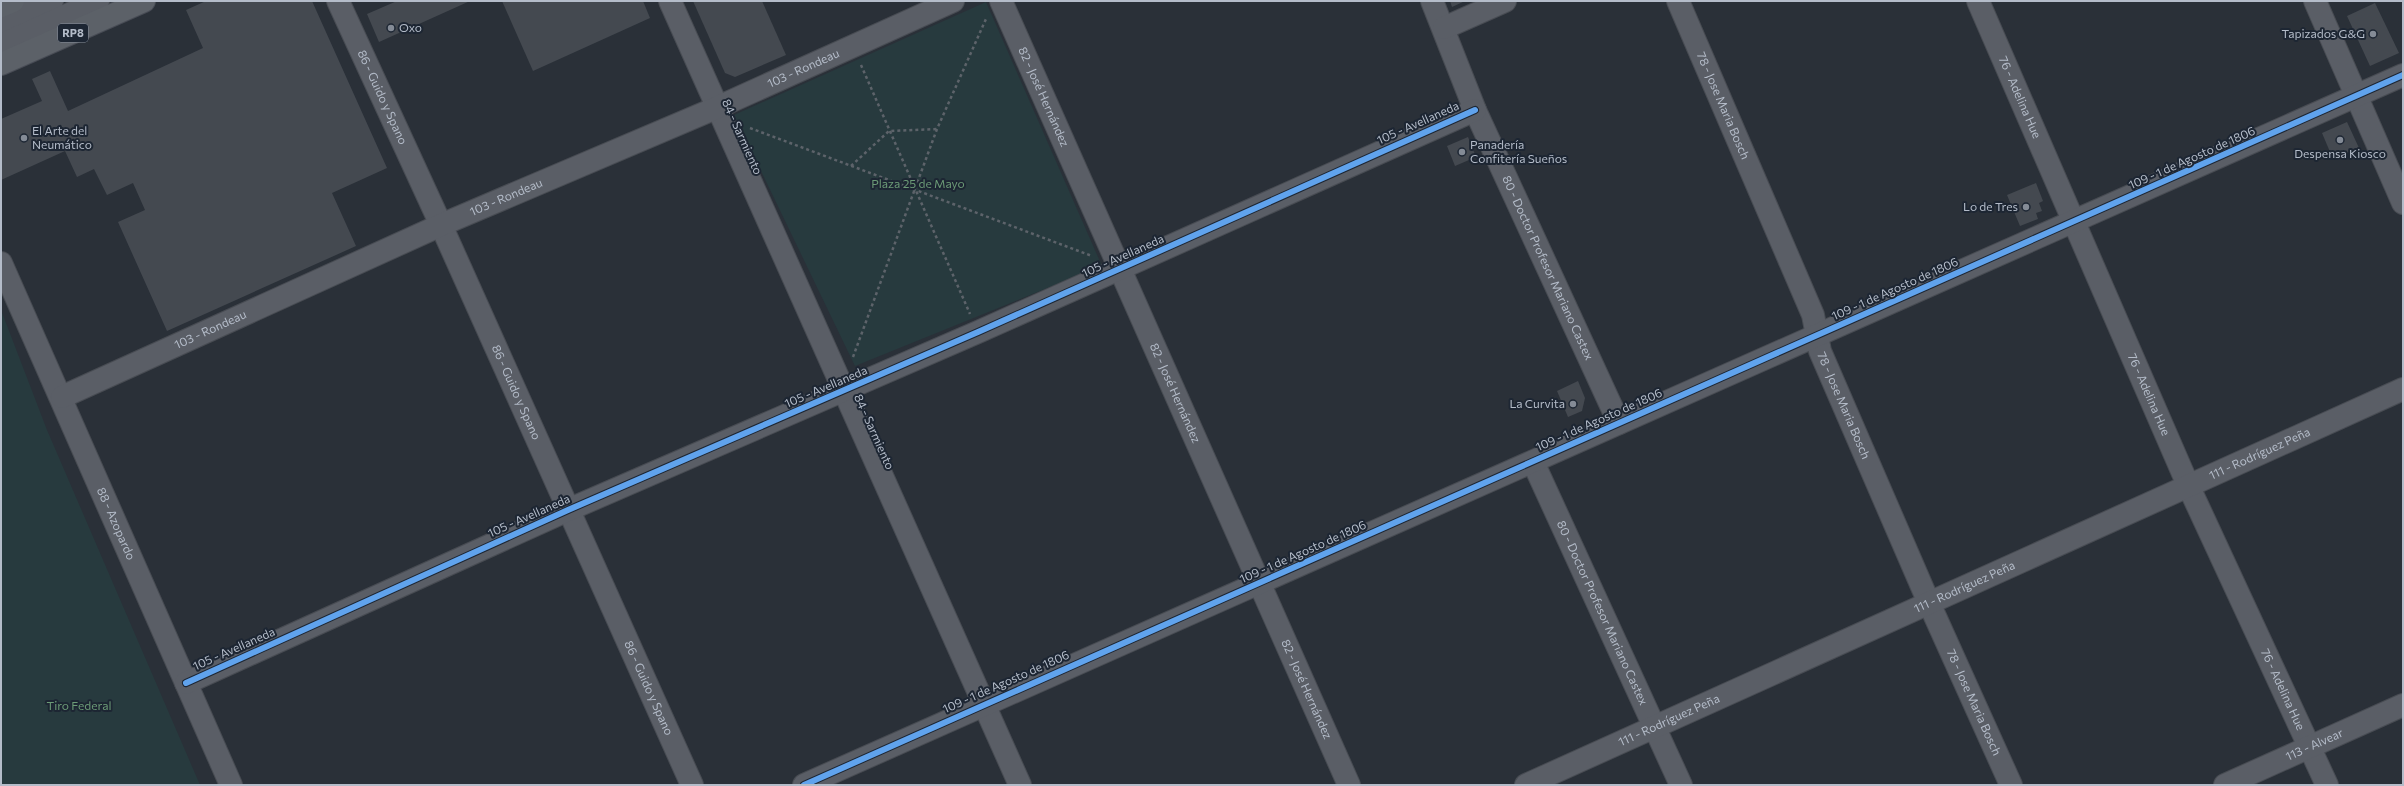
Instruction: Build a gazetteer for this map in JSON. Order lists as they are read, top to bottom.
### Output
{
  "streets": {
    "main road": ["RP8"],
    "street": [
      "103 - Rondeau",
      "86 - Guido y Spano",
      "82 - José Hernández",
      "76 - Adelina Hue",
      "78 - Jose Maria Bosch",
      "105 - Avellaneda",
      "84 - Sarmiento",
      "109 - 1 de Agosto de 1806",
      "80 - Doctor Profesor Mariano Castex",
      "111 - Rodríguez Peña",
      "88 - Azopardo",
      "113 - Alvear"
    ]
  },
  "crossings": [
    ["103 - Rondeau", "86 - Guido y Spano"],
    ["103 - Rondeau", "84 - Sarmiento"],
    ["103 - Rondeau", "88 - Azopardo"],
    ["86 - Guido y Spano", "105 - Avellaneda"],
    ["82 - José Hernández", "105 - Avellaneda"],
    ["82 - José Hernández", "109 - 1 de Agosto de 1806"],
    ["76 - Adelina Hue", "109 - 1 de Agosto de 1806"],
    ["76 - Adelina Hue", "111 - Rodríguez Peña"],
    ["76 - Adelina Hue", "113 - Alvear"],
    ["78 - Jose Maria Bosch", "109 - 1 de Agosto de 1806"],
    ["78 - Jose Maria Bosch", "111 - Rodríguez Peña"],
    ["105 - Avellaneda", "84 - Sarmiento"],
    ["105 - Avellaneda", "80 - Doctor Profesor Mariano Castex"],
    ["105 - Avellaneda", "88 - Azopardo"],
    ["84 - Sarmiento", "109 - 1 de Agosto de 1806"],
    ["109 - 1 de Agosto de 1806", "80 - Doctor Profesor Mariano Castex"],
    ["80 - Doctor Profesor Mariano Castex", "111 - Rodríguez Peña"]
  ],
  "parks": ["Plaza 25 de Mayo", "Tiro Federal"],
  "places": [
    "Oxo",
    "Tapizados G&G",
    "El Arte del Neumático",
    "Despensa Kiosco",
    "Panadería Confitería Sueños",
    "Lo de Tres",
    "La Curvita"
  ]
}
